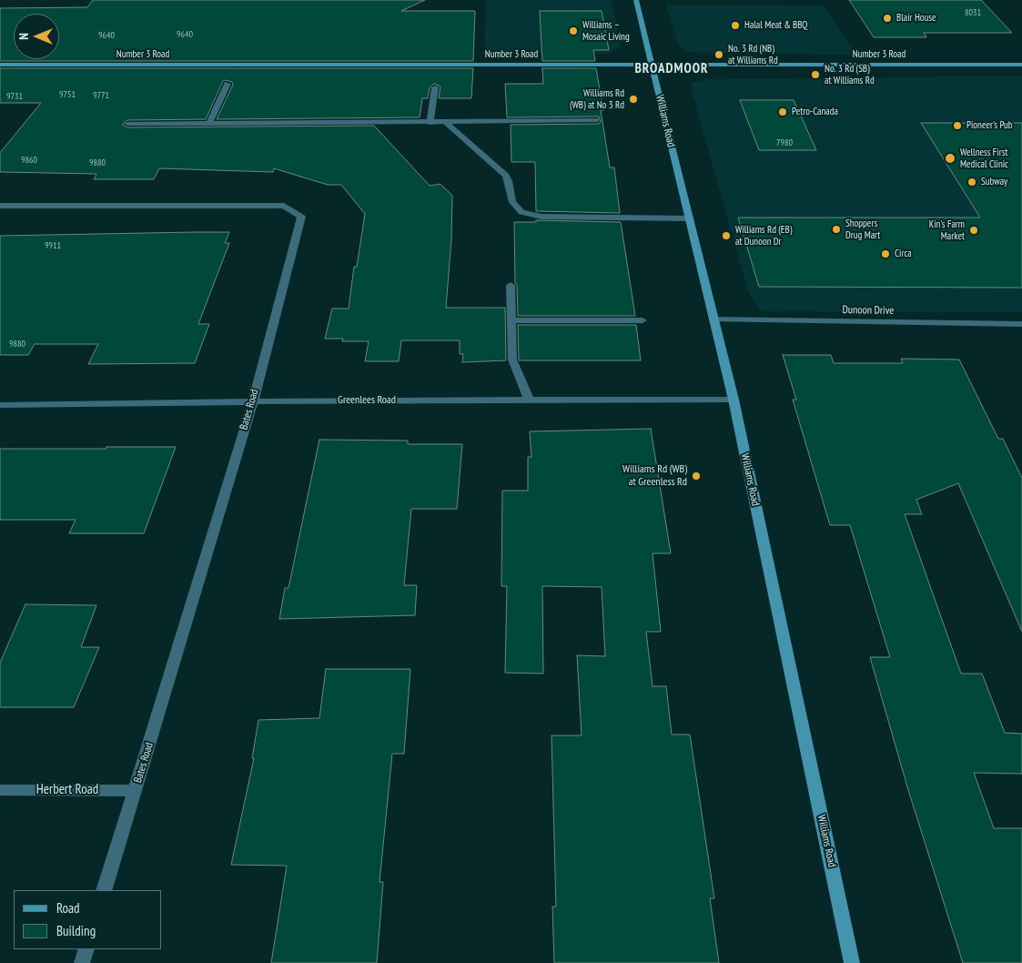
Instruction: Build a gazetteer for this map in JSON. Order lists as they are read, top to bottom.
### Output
{
  "streets": {
    "street": [
      "Number 3 Road",
      "Williams Road",
      "Dunoon Drive",
      "Greenlees Road",
      "Bates Road",
      "Herbert Road"
    ]
  },
  "crossings": [
    ["Number 3 Road", "Williams Road"],
    ["Williams Road", "Dunoon Drive"],
    ["Williams Road", "Greenlees Road"],
    ["Greenlees Road", "Bates Road"],
    ["Bates Road", "Herbert Road"]
  ],
  "districts": ["BROADMOOR"],
  "places": [
    "Blair House",
    "Halal Meat & BBQ",
    "Williams – Mosaic Living",
    "No. 3 Rd (NB) at Williams Rd",
    "No. 3 Rd (SB) at Williams Rd",
    "Williams Rd (WB) at No 3 Rd",
    "Petro-Canada",
    "Pioneer's Pub",
    "Wellness First Medical Clinic",
    "Subway",
    "Shoppers Drug Mart",
    "Kin's Farm Market",
    "Williams Rd (EB) at Dunoon Dr",
    "Circa",
    "Williams Rd (WB) at Greenless Rd"
  ],
  "house_numbers": [
    "8031",
    "9640",
    "9640",
    "9751",
    "9771",
    "9731",
    "7980",
    "9860",
    "9880",
    "9911",
    "9880"
  ],
  "legend": ["Road", "Building"],
  "north": "left"
}
